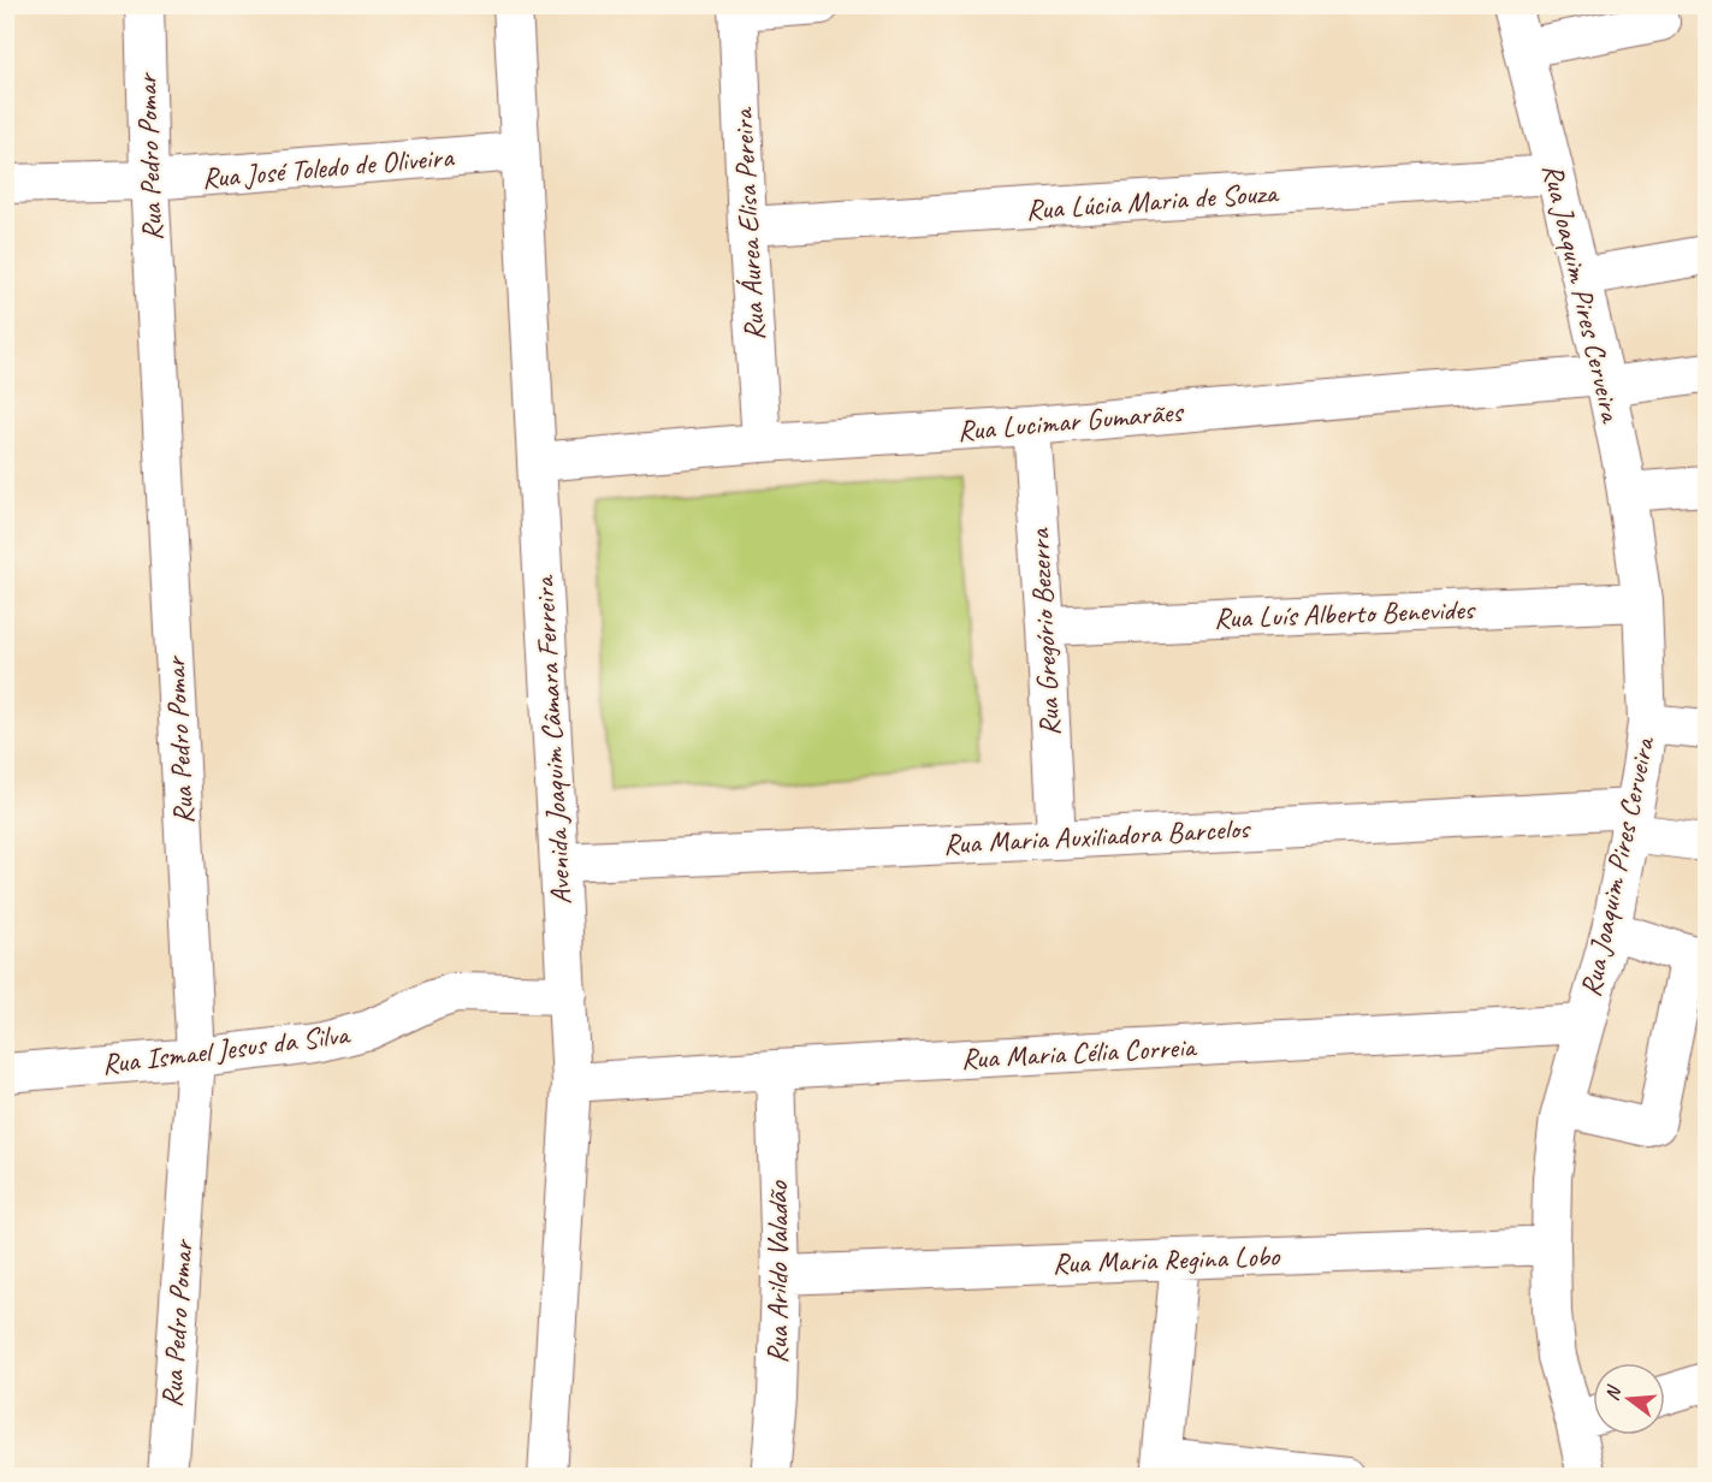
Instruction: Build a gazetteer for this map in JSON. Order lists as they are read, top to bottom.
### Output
{
  "streets": {
    "street": [
      "Rua Pedro Pomar",
      "Rua José Toledo de Oliveira",
      "Rua Lúcia Maria de Souza",
      "Rua Áurea Elisa Pereira",
      "Rua Joaquim Pires Cerveira",
      "Rua Lucimar Gumarães",
      "Rua Luís Alberto Benevides",
      "Rua Gregório Bezerra",
      "Avenida Joaquim Câmara Ferreira",
      "Rua Maria Auxiliadora Barcelos",
      "Rua Ismael Jesus da Silva",
      "Rua Maria Célia Correia",
      "Rua Maria Regina Lobo",
      "Rua Arildo Valadão"
    ]
  },
  "crossings": [
    ["Rua Pedro Pomar", "Rua José Toledo de Oliveira"],
    ["Rua Pedro Pomar", "Rua Ismael Jesus da Silva"],
    ["Rua José Toledo de Oliveira", "Avenida Joaquim Câmara Ferreira"],
    ["Rua Lúcia Maria de Souza", "Rua Áurea Elisa Pereira"],
    ["Rua Lúcia Maria de Souza", "Rua Joaquim Pires Cerveira"],
    ["Rua Áurea Elisa Pereira", "Rua Lucimar Gumarães"],
    ["Rua Joaquim Pires Cerveira", "Rua Lucimar Gumarães"],
    ["Rua Joaquim Pires Cerveira", "Rua Luís Alberto Benevides"],
    ["Rua Joaquim Pires Cerveira", "Rua Maria Auxiliadora Barcelos"],
    ["Rua Joaquim Pires Cerveira", "Rua Maria Célia Correia"],
    ["Rua Joaquim Pires Cerveira", "Rua Maria Regina Lobo"],
    ["Rua Lucimar Gumarães", "Rua Gregório Bezerra"],
    ["Rua Lucimar Gumarães", "Avenida Joaquim Câmara Ferreira"],
    ["Rua Luís Alberto Benevides", "Rua Gregório Bezerra"],
    ["Rua Gregório Bezerra", "Rua Maria Auxiliadora Barcelos"],
    ["Avenida Joaquim Câmara Ferreira", "Rua Maria Auxiliadora Barcelos"],
    ["Avenida Joaquim Câmara Ferreira", "Rua Ismael Jesus da Silva"],
    ["Avenida Joaquim Câmara Ferreira", "Rua Maria Célia Correia"],
    ["Rua Maria Célia Correia", "Rua Arildo Valadão"],
    ["Rua Maria Regina Lobo", "Rua Arildo Valadão"]
  ],
  "north": "left"
}
